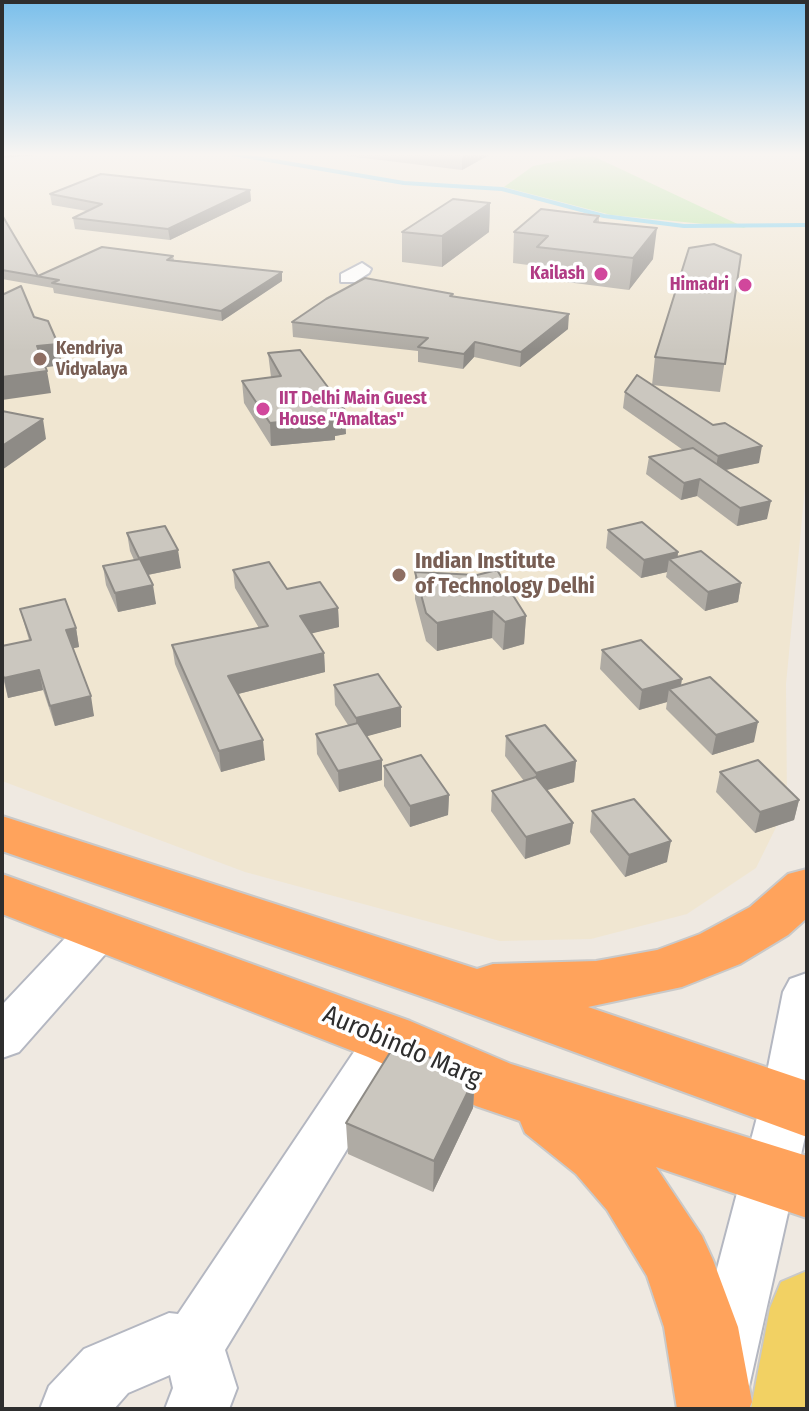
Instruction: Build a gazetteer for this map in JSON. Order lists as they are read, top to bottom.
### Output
{
  "streets": {
    "highway": ["Aurobindo Marg"]
  },
  "places": [
    "Kailash",
    "Himadri",
    "Kendriya Vidyalaya",
    "IIT Delhi Main Guest House \"Amaltas\"",
    "Indian Institute of Technology Delhi"
  ]
}
